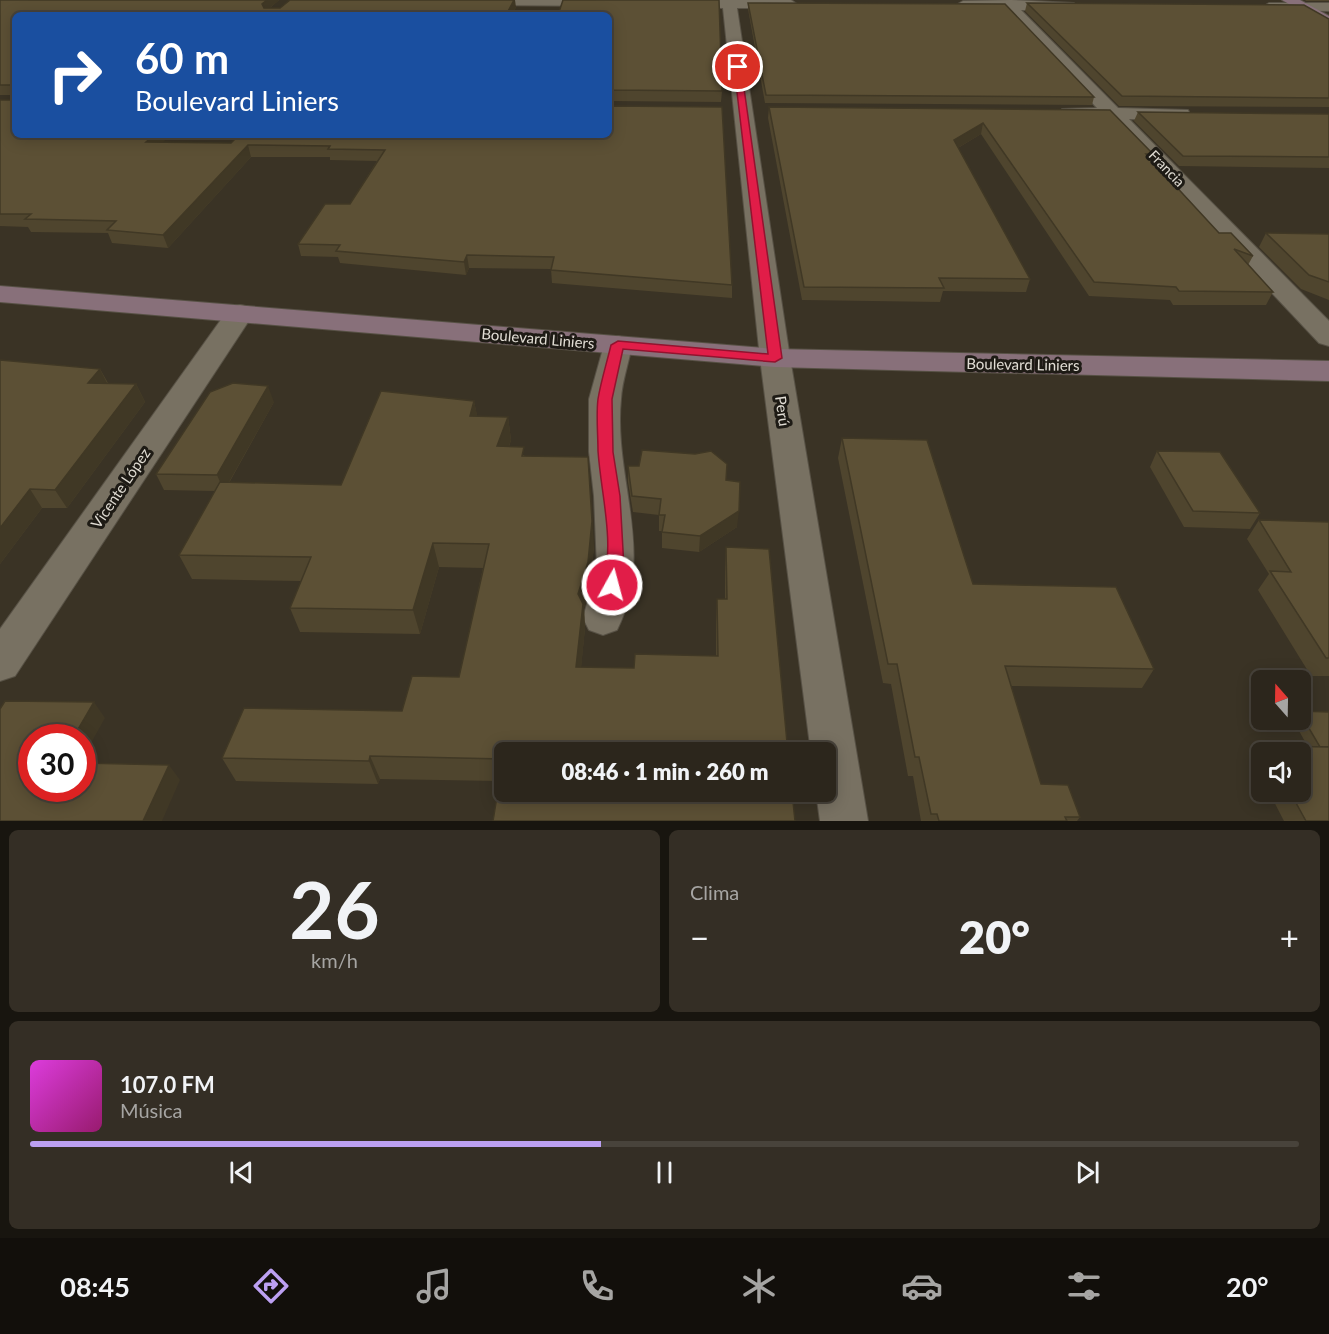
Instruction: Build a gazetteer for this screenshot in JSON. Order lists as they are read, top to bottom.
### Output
{
  "streets": {
    "main road": ["Boulevard Liniers"],
    "street": ["Francia", "Perú", "Vicente López"]
  },
  "crossings": [
    ["Boulevard Liniers", "Perú"],
    ["Boulevard Liniers", "Vicente López"]
  ],
  "north": "top",
  "page": {
    "turn": ["60 m", "Boulevard Liniers"],
    "limit": "30",
    "trip": "08:46 · 1 min · 260 m",
    "tile": [
      ["26", "km/h"],
      "Clima"
    ],
    "heat": ["−", "20°", "+"],
    "song": ["107.0 FM", "Música"],
    "tabs": ["08:45", "20°"]
  }
}
